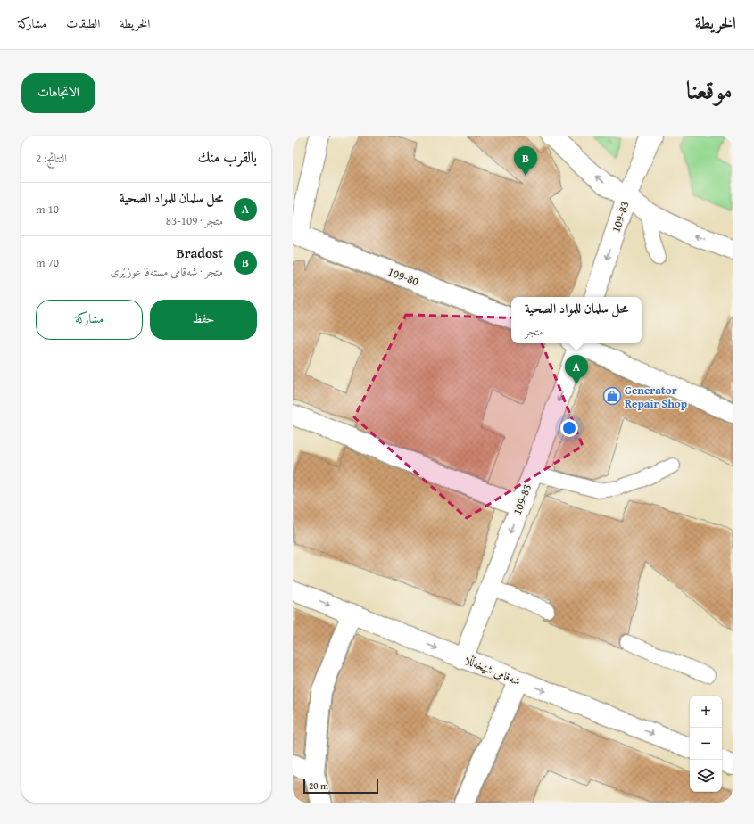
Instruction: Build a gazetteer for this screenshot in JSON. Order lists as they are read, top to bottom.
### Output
{
  "streets": {
    "street": ["109-83", "109-80", "شەقامی شێخەڵڵا"]
  },
  "crossings": [
    ["109-83", "شەقامی شێخەڵڵا"]
  ],
  "one_way": ["109-83"],
  "places": {
    "shop": ["Generator Repair Shop"]
  },
  "scale_bar": "20 m",
  "page": {
    "header": "الخريطة",
    "nav": ["الخريطة", "الطبقات", "مشاركة"],
    "title": "موقعنا",
    "buttons": [
      "الاتجاهات",
      ["حفظ", "مشاركة"]
    ],
    "heading": ["بالقرب منك", "النتائج: 2"],
    "pins": ["B", "A"],
    "list": [
      {
        "mark": "A",
        "name": "محل سلمان للمواد الصحية",
        "note": "متجر · 109-83",
        "value": "10 m"
      },
      {
        "mark": "B",
        "name": "Bradost",
        "note": "متجر · شەقامی مستەفا عوزێری",
        "value": "70 m"
      }
    ],
    "popup": ["محل سلمان للمواد الصحية", "متجر"],
    "map_buttons": ["+", "−"],
    "scale": "20 m"
  }
}
